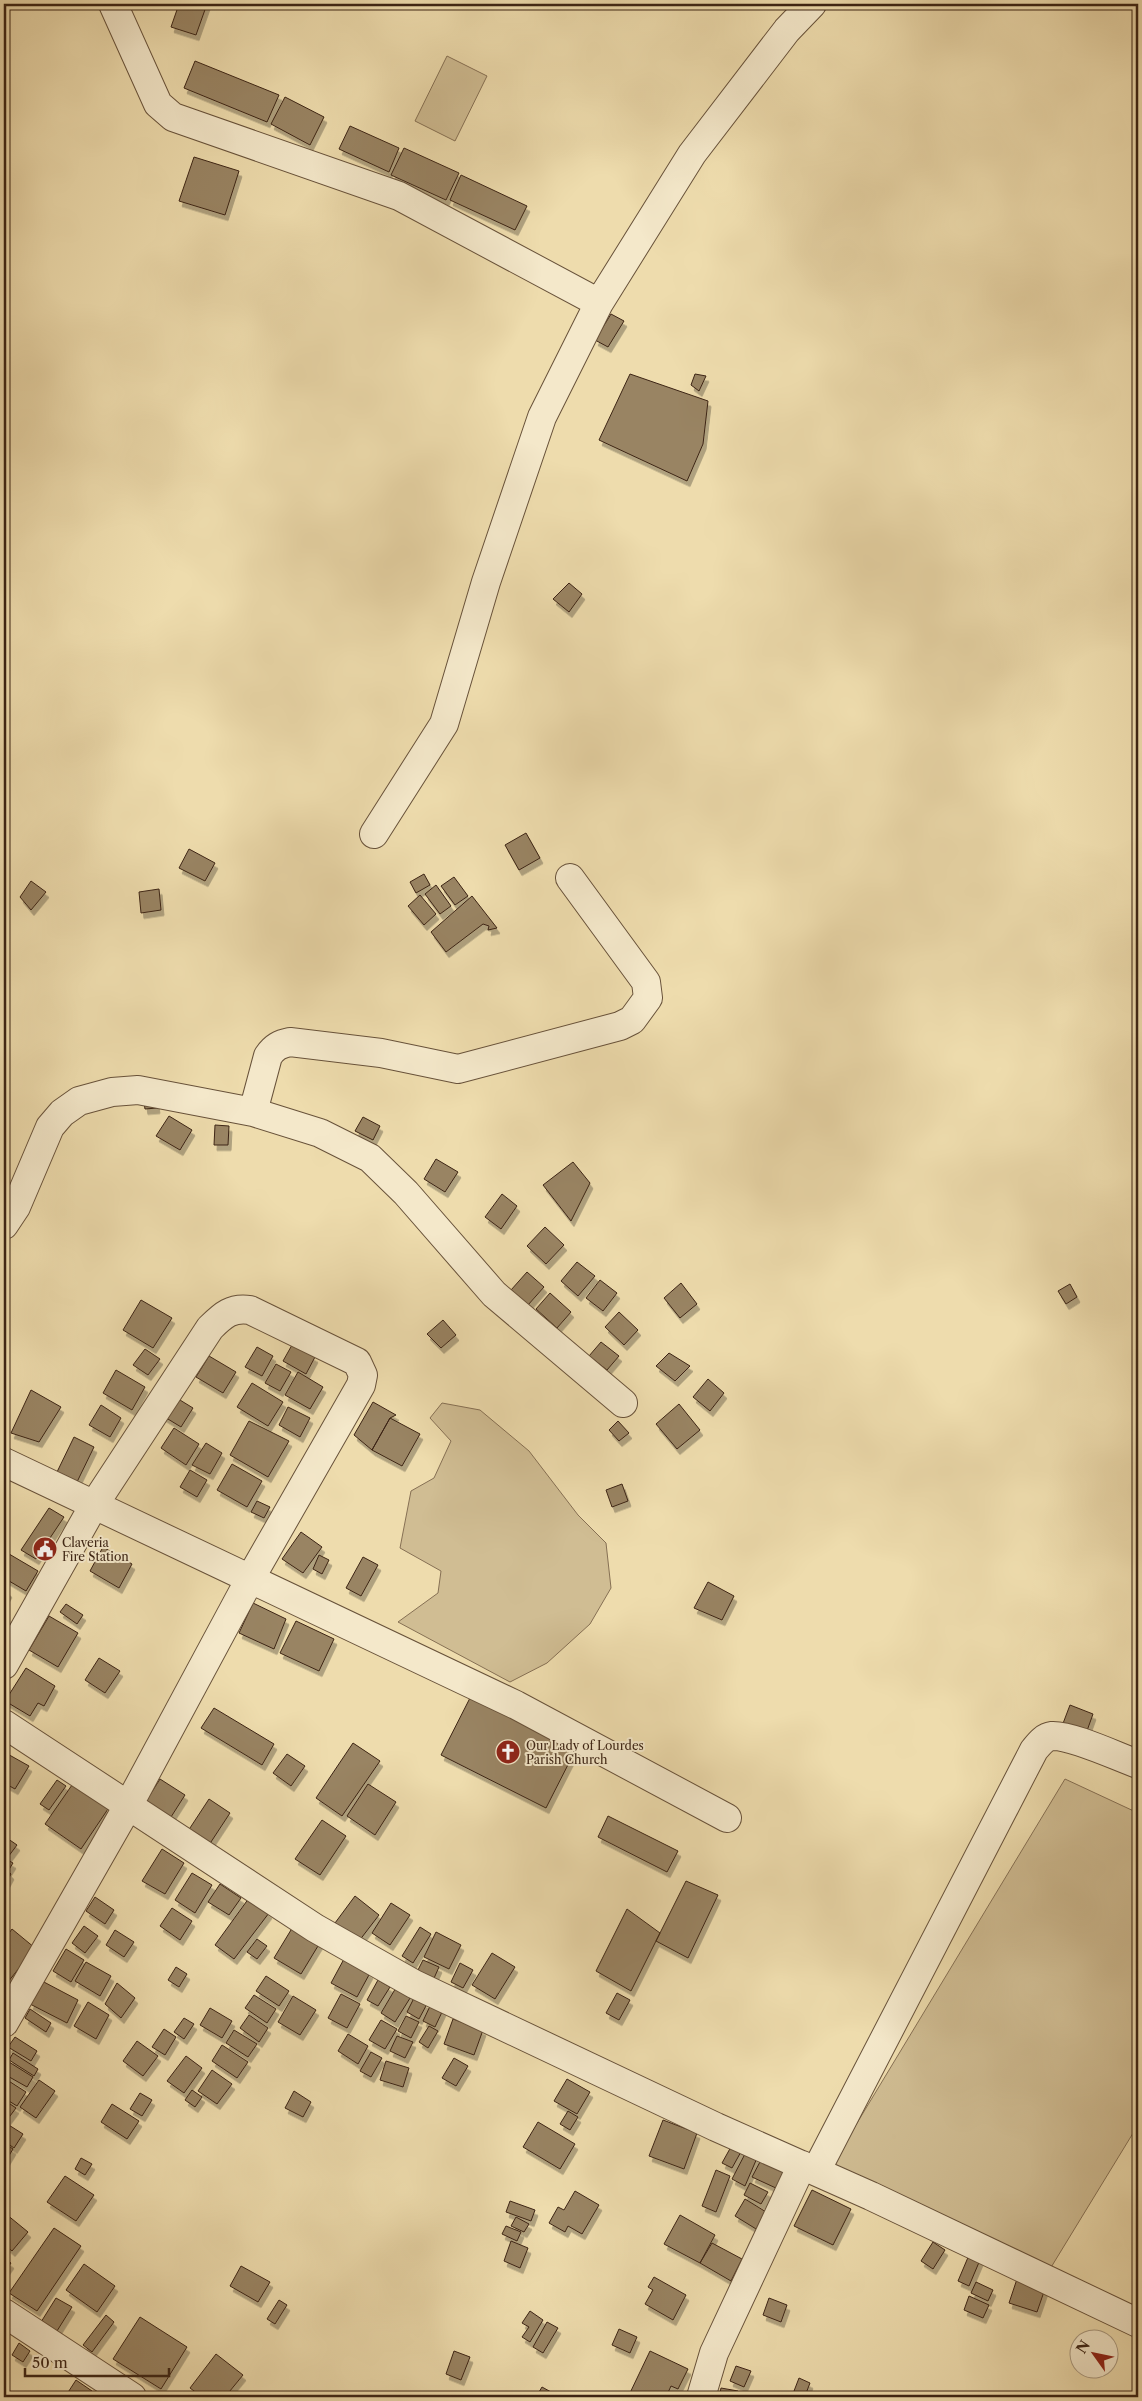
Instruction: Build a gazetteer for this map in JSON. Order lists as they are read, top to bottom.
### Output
{
  "places": {
    "public building": ["Claveria Fire Station"],
    "church": ["Our Lady of Lourdes Parish Church"]
  },
  "scale_bar": "50 m",
  "north": "top left"
}
